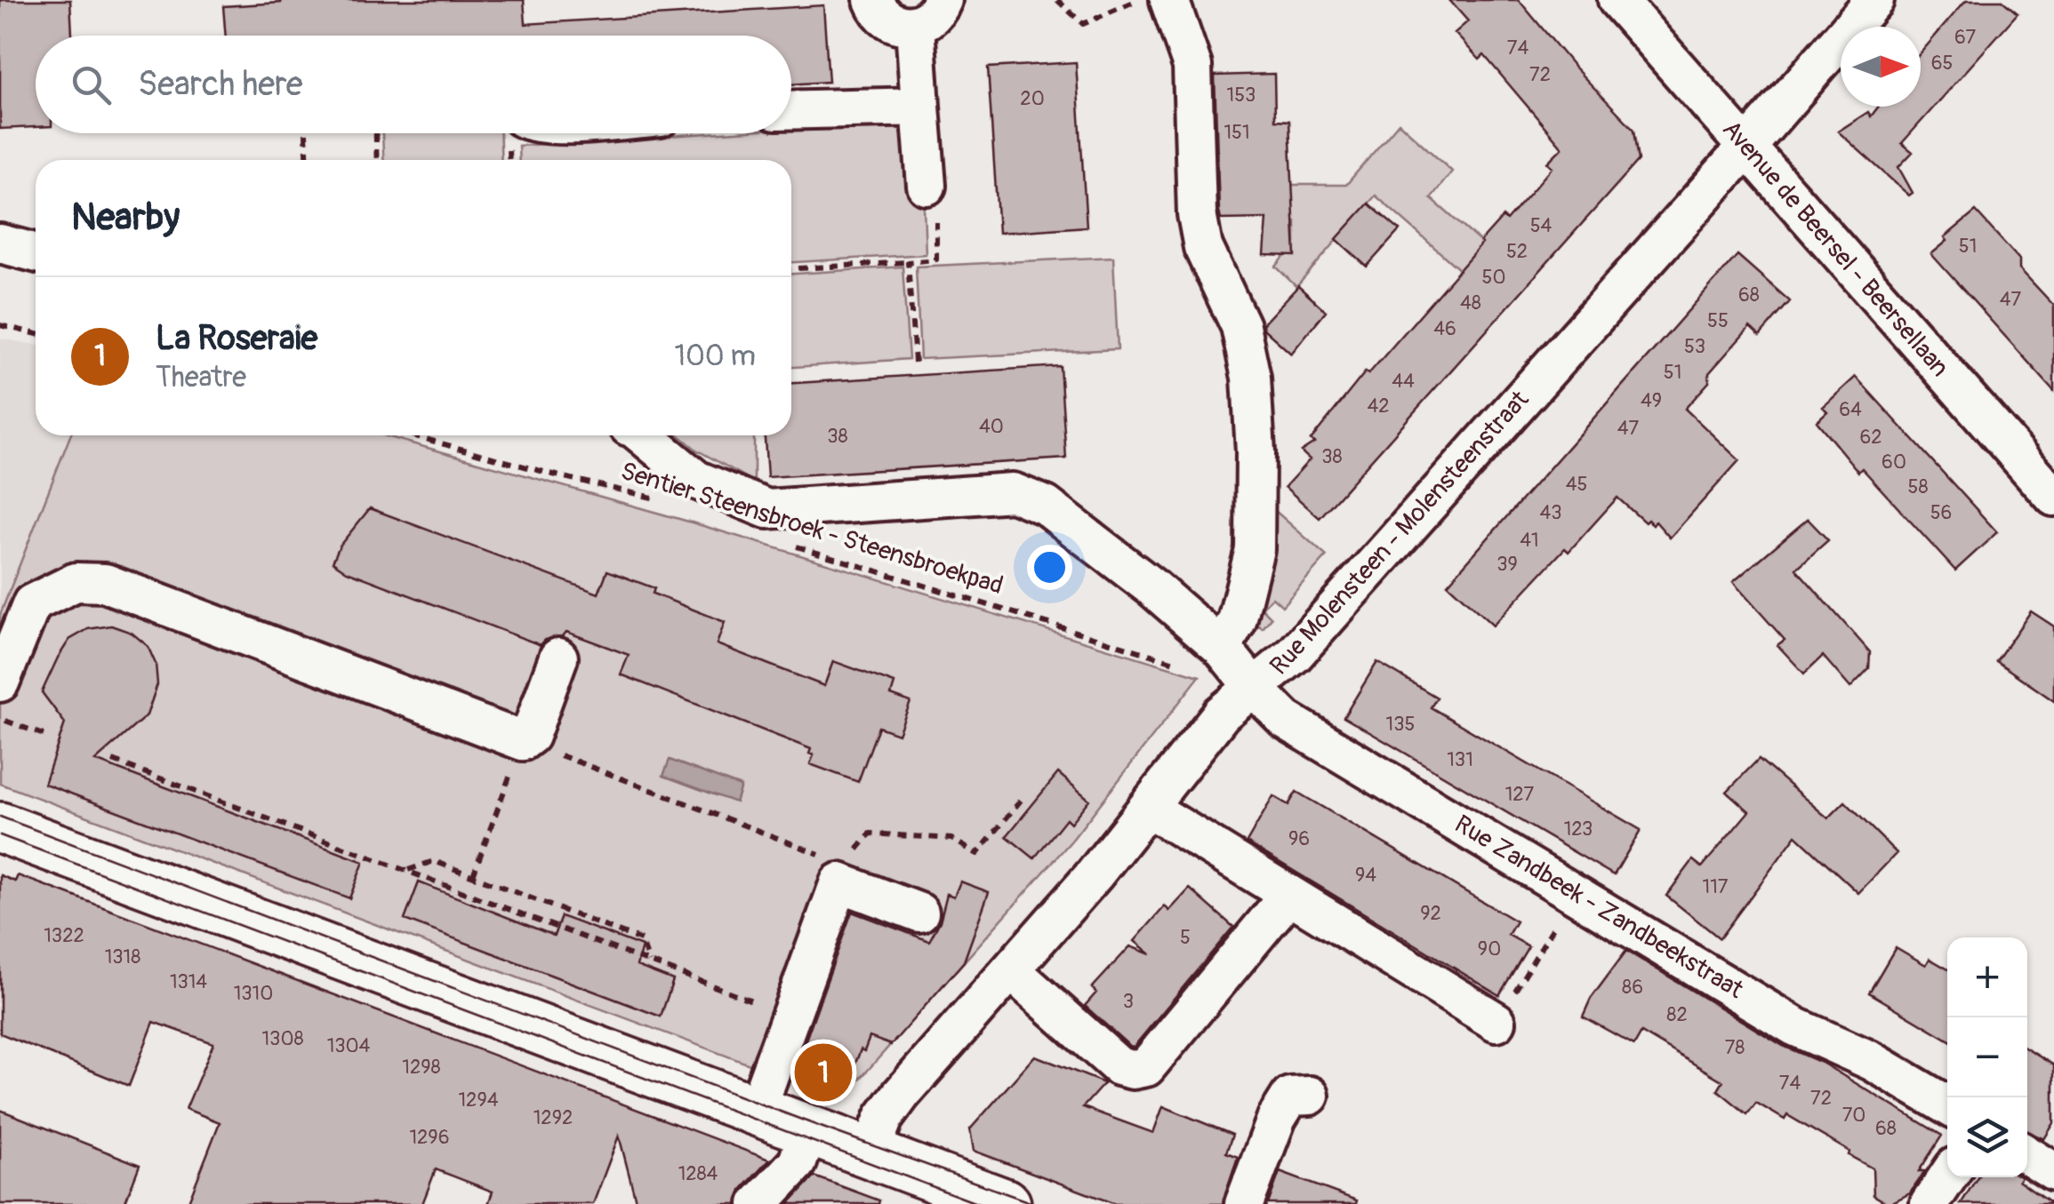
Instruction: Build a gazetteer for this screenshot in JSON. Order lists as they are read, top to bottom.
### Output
{
  "streets": {
    "street": ["Avenue de Beersel - Beersellaan", "Rue Molensteen - Molensteenstraat", "Rue Zandbeek - Zandbeekstraat"],
    "path": ["Sentier Steensbroek - Steensbroekpad"]
  },
  "crossings": [
    ["Avenue de Beersel - Beersellaan", "Rue Molensteen - Molensteenstraat"],
    ["Sentier Steensbroek - Steensbroekpad", "Rue Zandbeek - Zandbeekstraat"],
    ["Rue Molensteen - Molensteenstraat", "Rue Zandbeek - Zandbeekstraat"]
  ],
  "house_numbers": [
    "67",
    "74",
    "65",
    "72",
    "153",
    "20",
    "151",
    "54",
    "51",
    "52",
    "50",
    "68",
    "47",
    "48",
    "55",
    "46",
    "53",
    "51",
    "44",
    "49",
    "42",
    "64",
    "40",
    "47",
    "38",
    "62",
    "38",
    "60",
    "45",
    "58",
    "43",
    "56",
    "41",
    "39",
    "135",
    "131",
    "127",
    "123",
    "96",
    "94",
    "117",
    "92",
    "1322",
    "5",
    "90",
    "1318",
    "1314",
    "86",
    "1310",
    "3",
    "82",
    "1308",
    "1304",
    "78",
    "1298",
    "74",
    "72",
    "1294",
    "70",
    "1292",
    "68",
    "1296",
    "1284"
  ],
  "north": "right",
  "page": {
    "search": "Search here",
    "heading": "Nearby",
    "list": [
      {
        "mark": "1",
        "name": "La Roseraie",
        "note": "Theatre",
        "value": "100 m"
      }
    ],
    "map_buttons": ["+", "−"],
    "pins": "1"
  }
}
